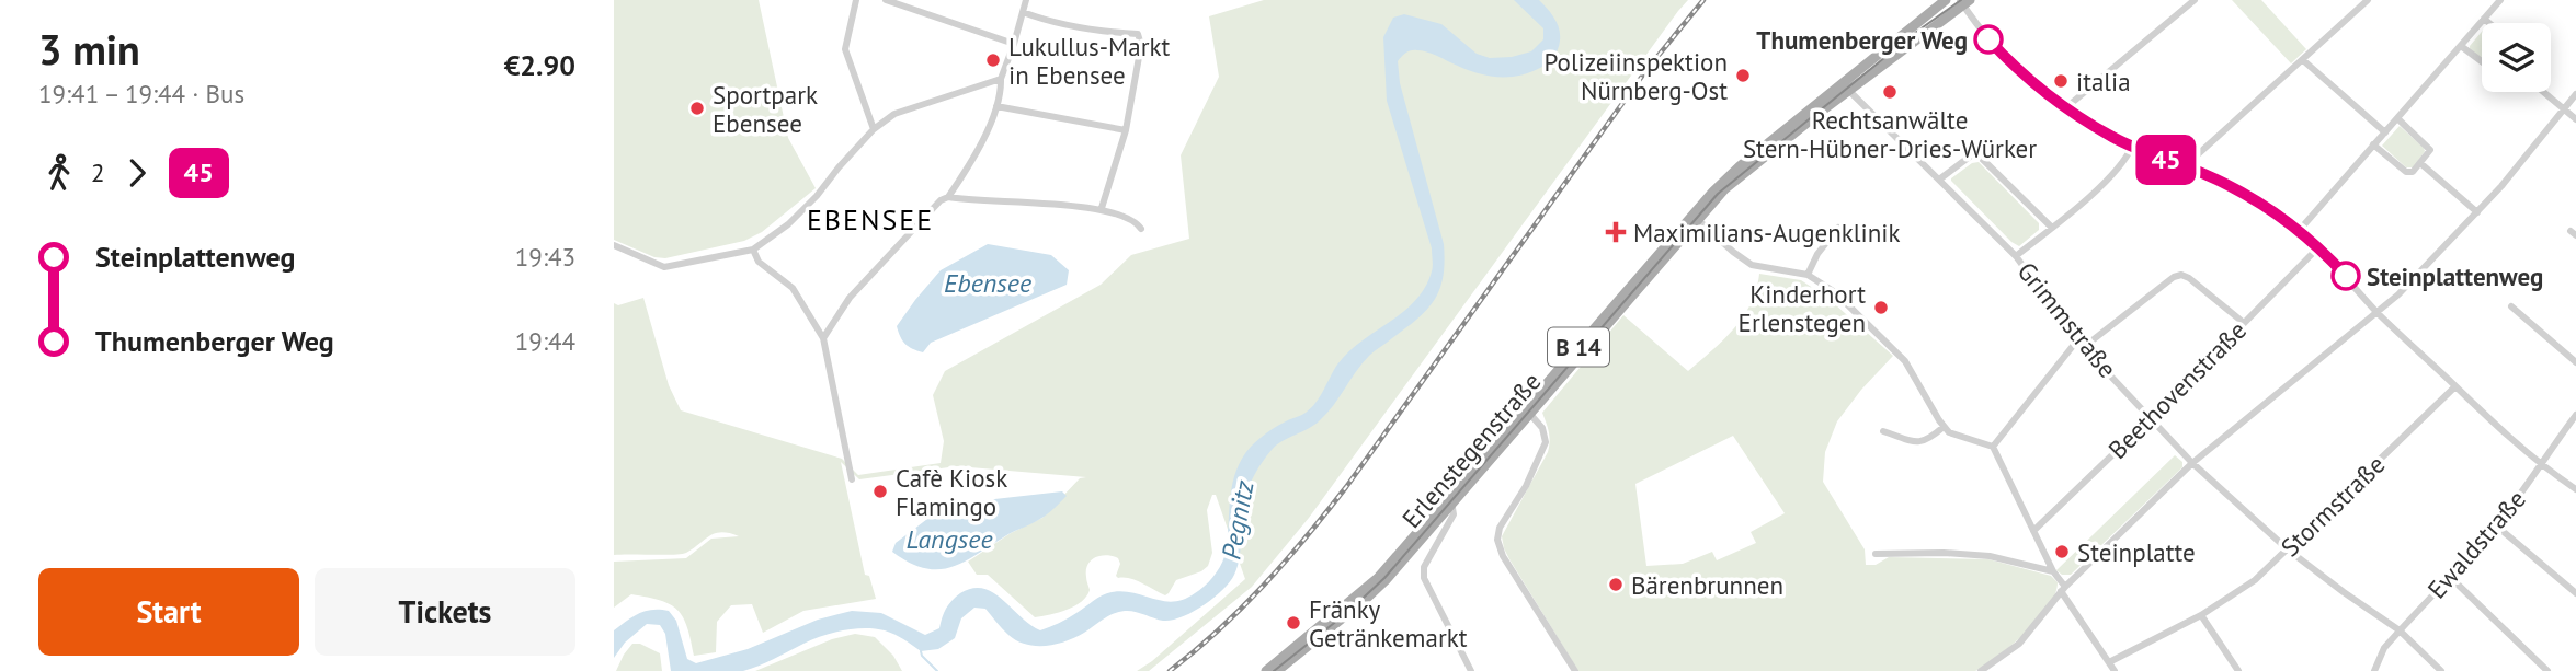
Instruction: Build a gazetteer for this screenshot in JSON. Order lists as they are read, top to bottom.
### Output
{
  "streets": {
    "main road": ["B 14", "Erlenstegenstraße"],
    "street": [
      "Grimmstraße",
      "Beethovenstraße",
      "Stormstraße",
      "Ewaldstraße"
    ]
  },
  "crossings": [
    ["Grimmstraße", "Beethovenstraße"],
    ["Grimmstraße", "Erlenstegenstraße"],
    ["Grimmstraße", "Stormstraße"],
    ["Grimmstraße", "Ewaldstraße"]
  ],
  "districts": ["EBENSEE"],
  "water": ["Ebensee", "Pegnitz", "Langsee"],
  "places": {
    "other": [
      "Thumenberger Weg",
      "Lukullus-Markt in Ebensee",
      "Polizeiinspektion Nürnberg-Ost",
      "italia",
      "Rechtsanwälte Stern-Hübner-Dries-Würker",
      "Sportpark Ebensee",
      "Steinplattenweg",
      "Kinderhort Erlenstegen",
      "Cafè Kiosk Flamingo",
      "Steinplatte",
      "Bärenbrunnen",
      "Fränky Getränkemarkt"
    ],
    "health": ["Maximilians-Augenklinik"]
  },
  "lines": ["bus line 45"],
  "page": {
    "heading": ["3 min", "19:41 – 19:44 · Bus", "€2.90"],
    "on_map": "45",
    "legs": ["2", "45"],
    "list": [
      {
        "name": "Steinplattenweg",
        "value": "19:43"
      },
      {
        "name": "Thumenberger Weg",
        "value": "19:44"
      }
    ],
    "buttons": ["Start", "Tickets"]
  }
}
